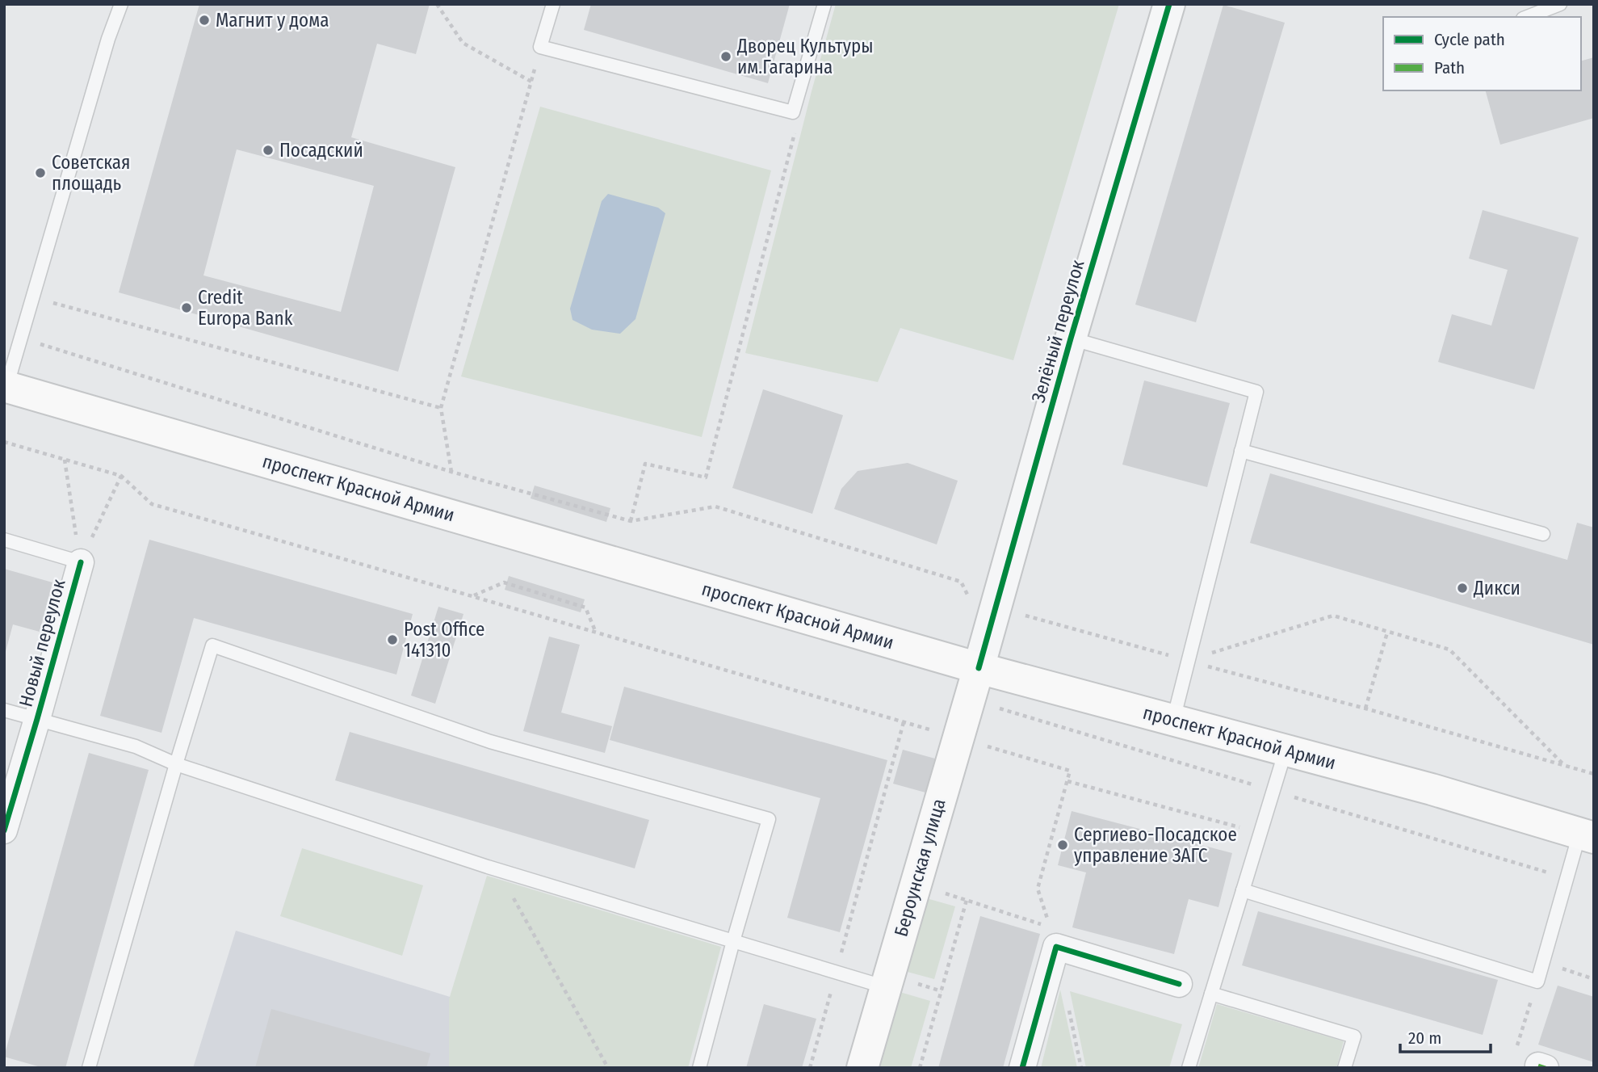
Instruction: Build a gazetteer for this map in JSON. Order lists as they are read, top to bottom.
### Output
{
  "streets": {
    "main road": ["проспект Красной Армии", "Бероунская улица"],
    "street": ["Зелёный переулок", "Новый переулок"]
  },
  "crossings": [
    ["Зелёный переулок", "проспект Красной Армии"],
    ["Зелёный переулок", "Бероунская улица"],
    ["проспект Красной Армии", "Бероунская улица"]
  ],
  "places": [
    "Магнит у дома",
    "Дворец Культуры им.Гагарина",
    "Посадский",
    "Советская площадь",
    "Credit Europa Bank",
    "Дикси",
    "Post Office 141310",
    "Сергиево-Посадское управление ЗАГС"
  ],
  "legend": ["Cycle path", "Path"],
  "scale_bar": "20 m"
}
